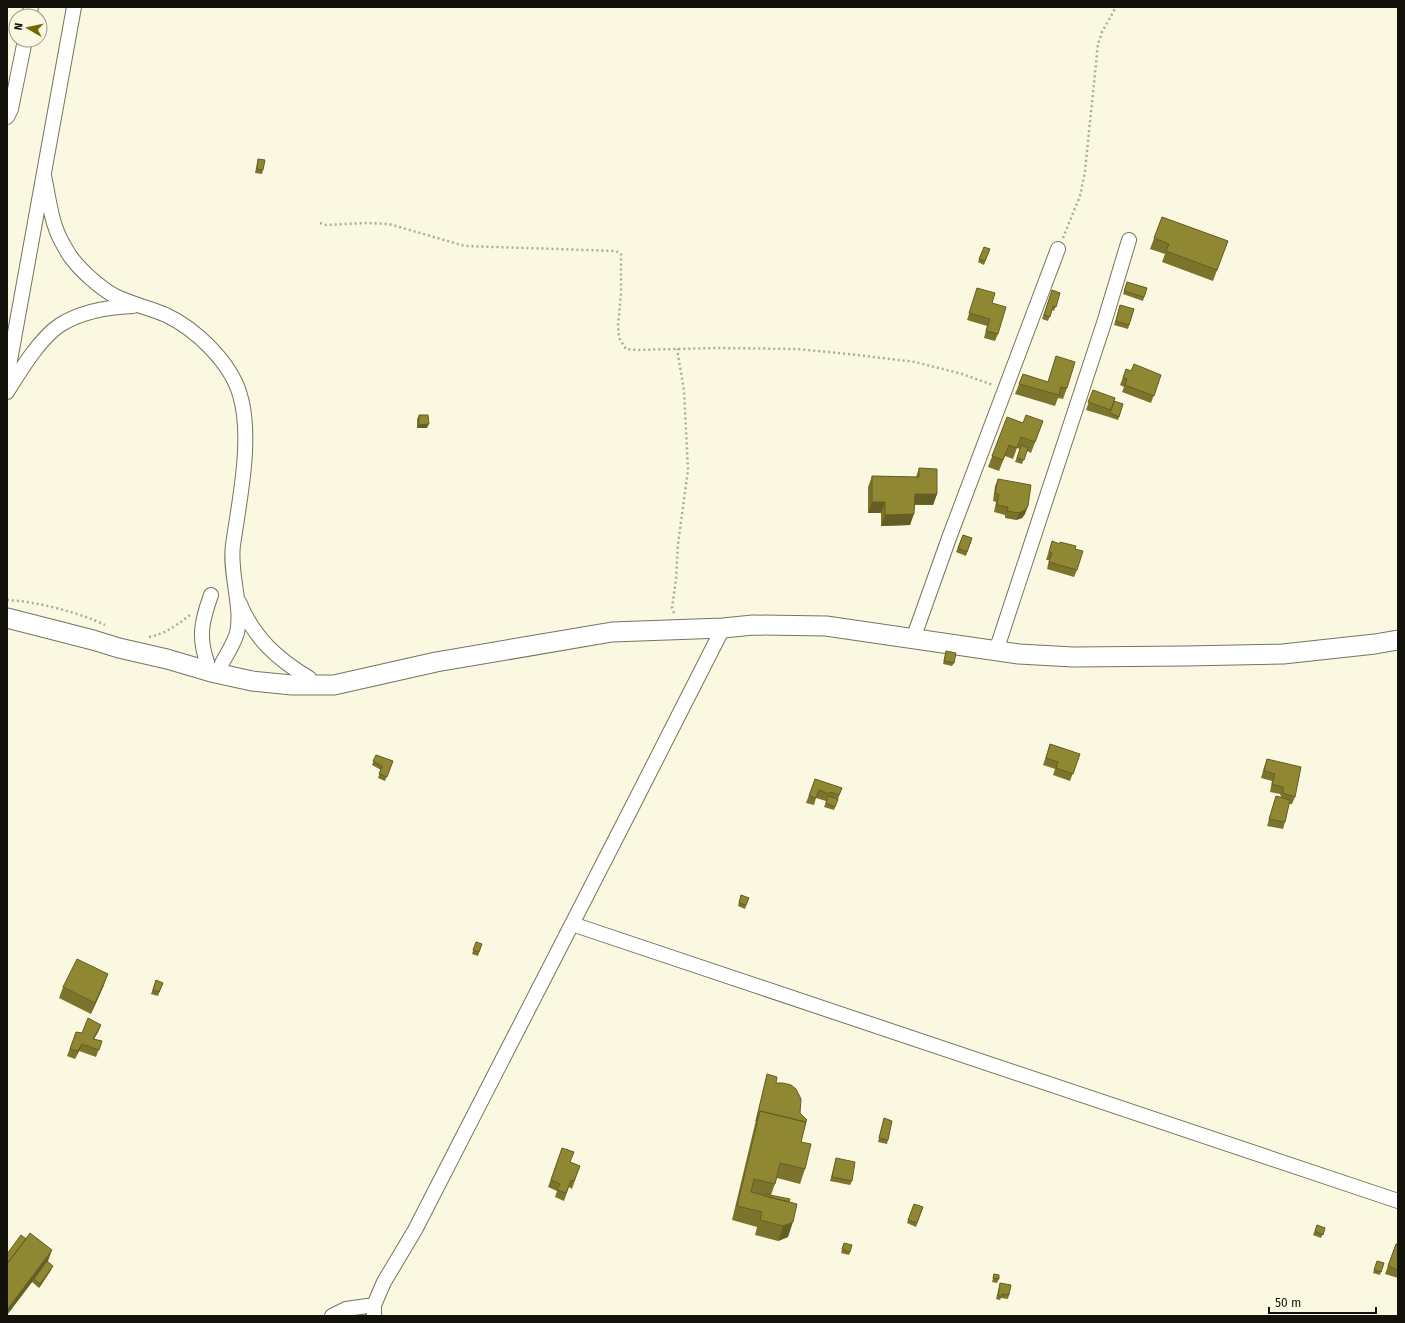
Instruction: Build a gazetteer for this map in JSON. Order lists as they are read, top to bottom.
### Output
{
  "scale_bar": "50 m",
  "north": "left"
}
